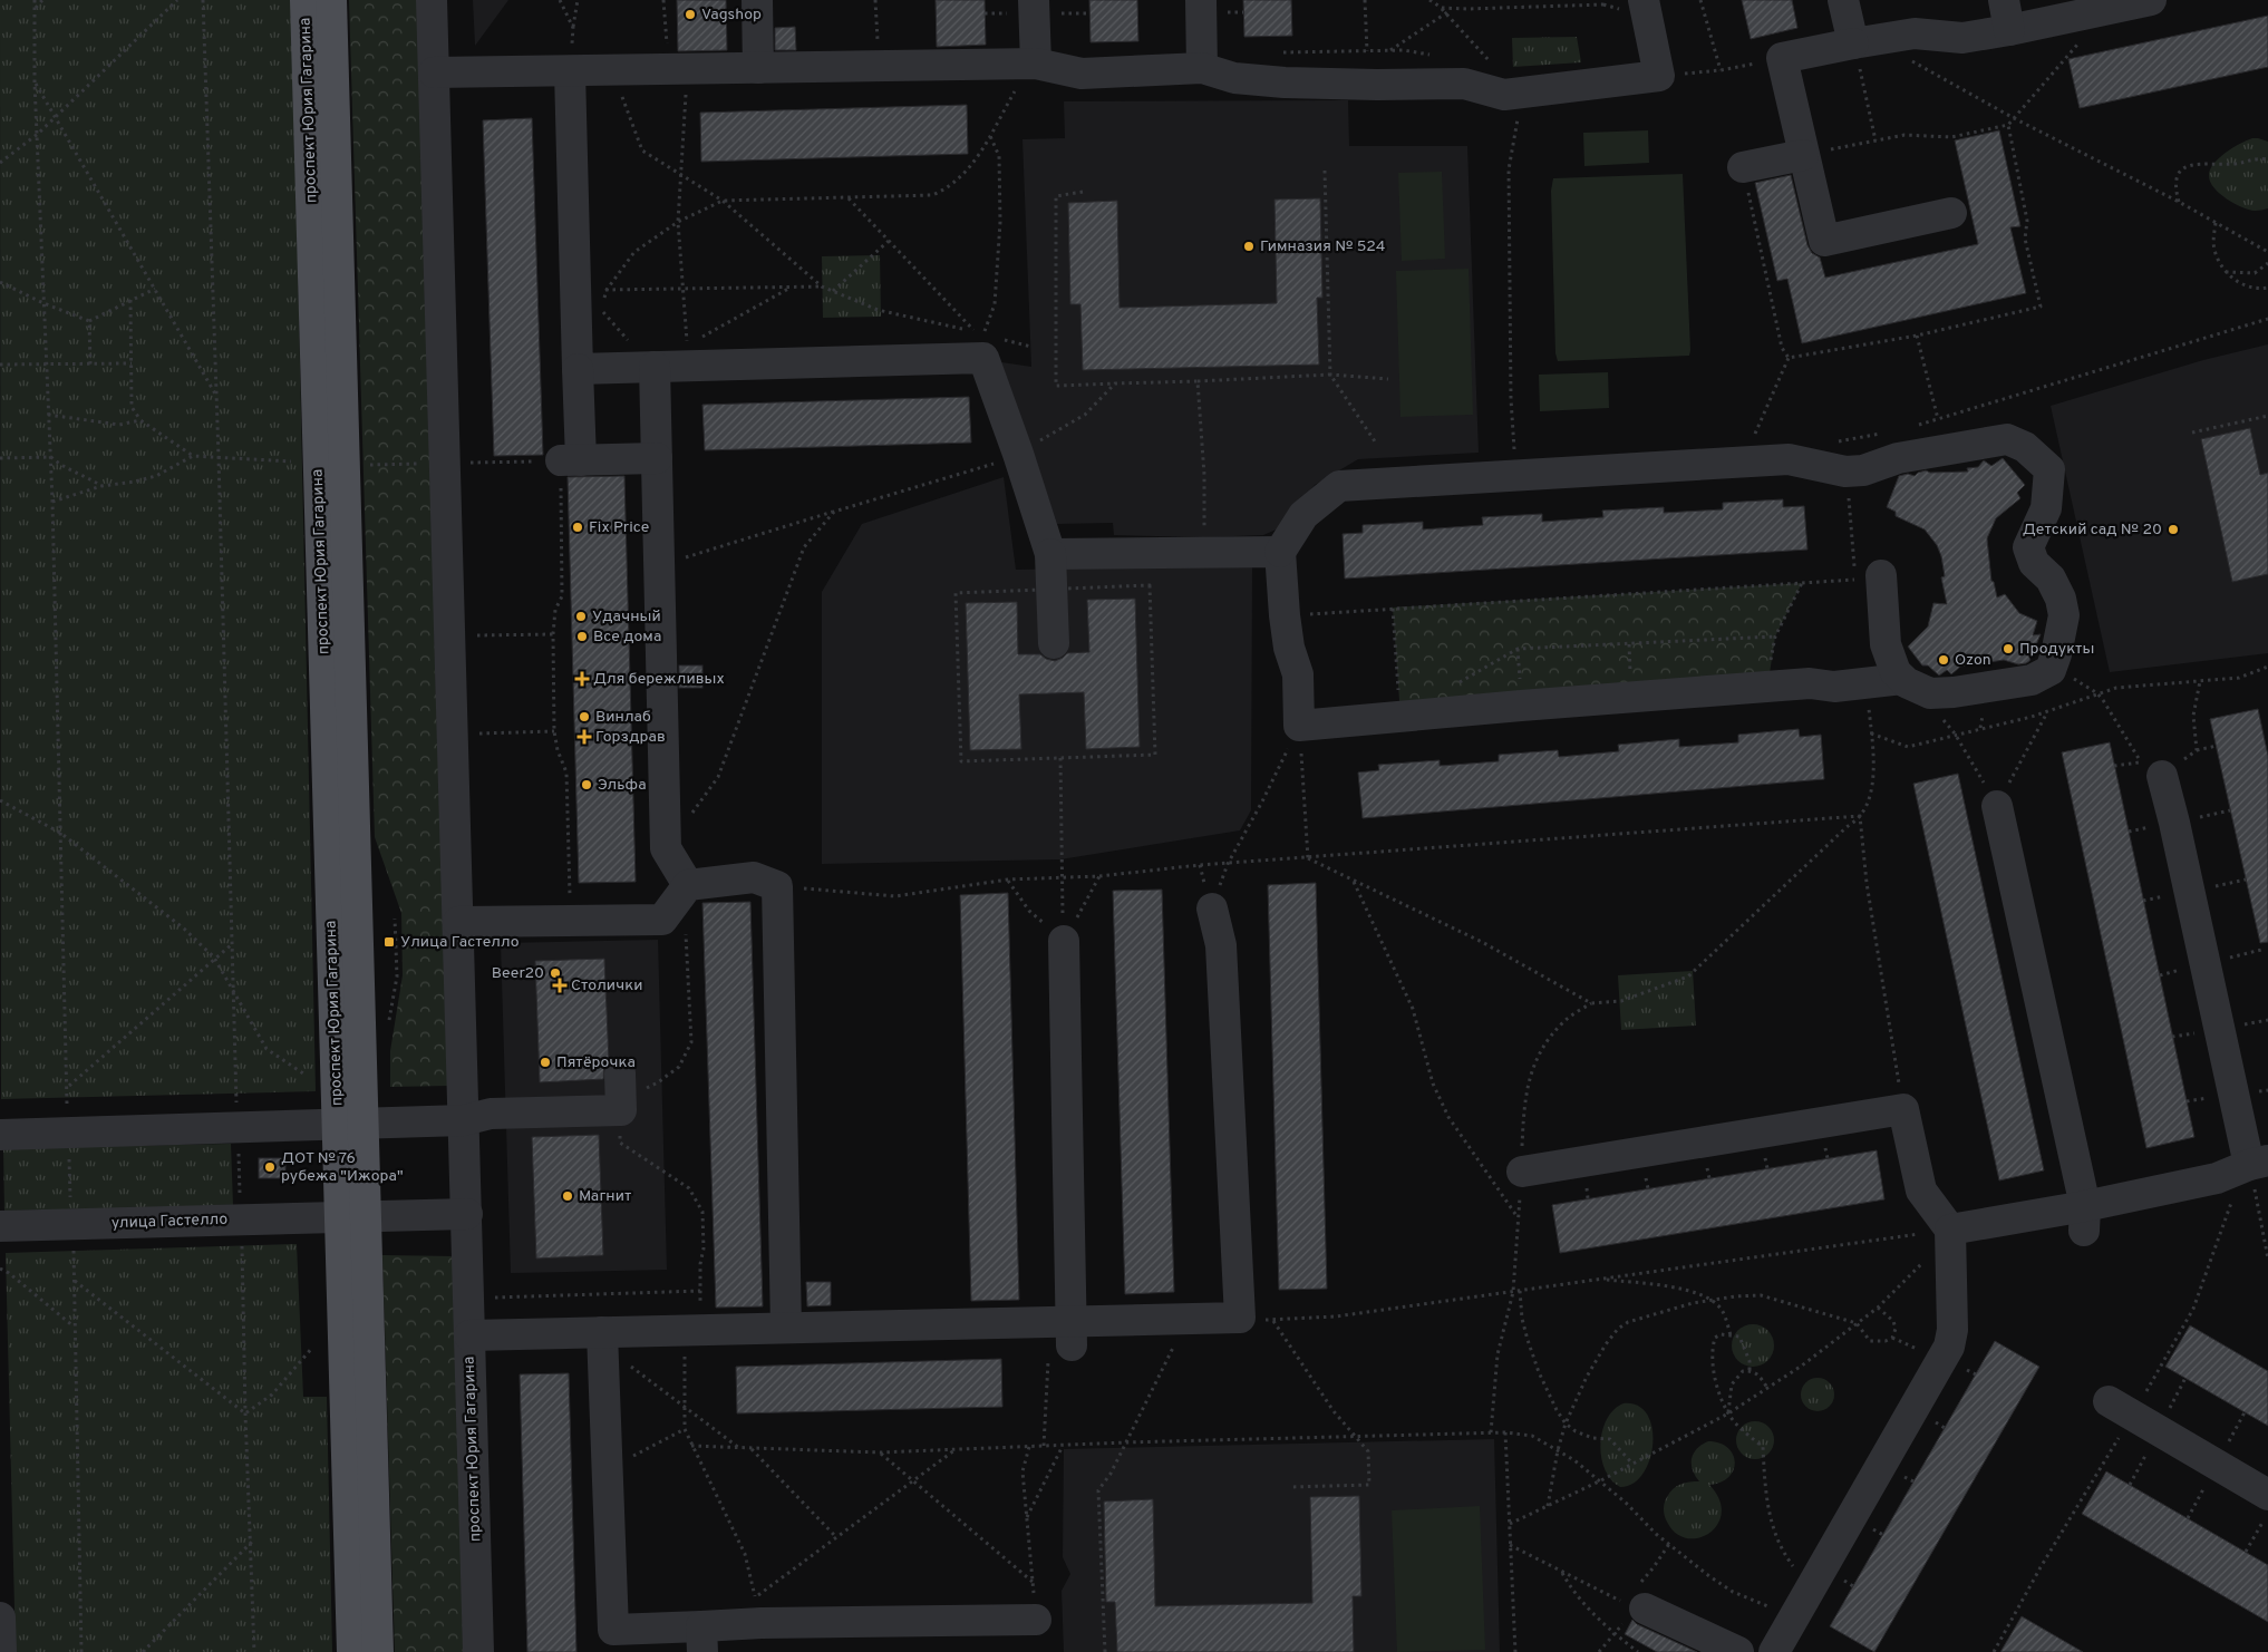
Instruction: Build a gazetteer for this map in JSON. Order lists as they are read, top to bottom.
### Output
{
  "streets": {
    "main road": ["проспект Юрия Гагарина"],
    "street": ["улица Гастелло"]
  },
  "crossings": [
    ["проспект Юрия Гагарина", "улица Гастелло"]
  ],
  "places": {
    "other": [
      "Vagshop",
      "Гимназия № 524",
      "Fix Price",
      "Детский сад № 20",
      "Удачный",
      "Все дома",
      "Продукты",
      "Ozon",
      "Винлаб",
      "Эльфа",
      "Beer20",
      "Пятёрочка",
      "ДОТ № 76 рубежа \"Ижора\"",
      "Магнит"
    ],
    "health": ["Для бережливых", "Горздрав", "Столички"],
    "transit": ["Улица Гастелло"]
  }
}
